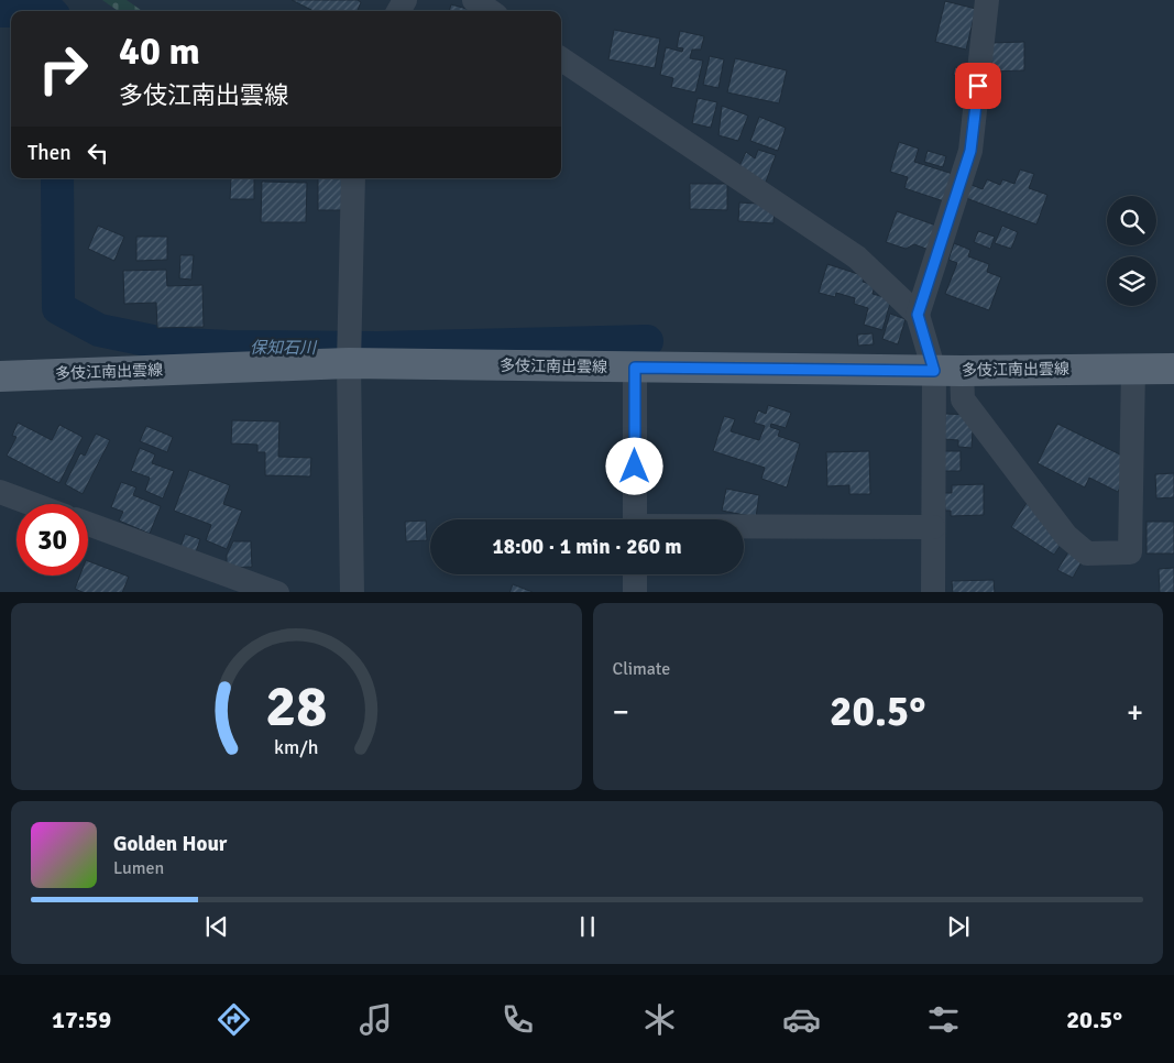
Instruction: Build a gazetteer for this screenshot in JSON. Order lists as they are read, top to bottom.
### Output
{
  "streets": {
    "main road": ["多伎江南出雲線"]
  },
  "water": ["保知石川"],
  "page": {
    "turn": ["40 m", "多伎江南出雲線"],
    "then": "Then",
    "limit": "30",
    "trip": "18:00 · 1 min · 260 m",
    "tile": "Climate",
    "heat": ["−", "20.5°", "+"],
    "song": ["Golden Hour", "Lumen"],
    "tabs": ["17:59", "20.5°"],
    "gauge": ["28", "km/h"]
  }
}
